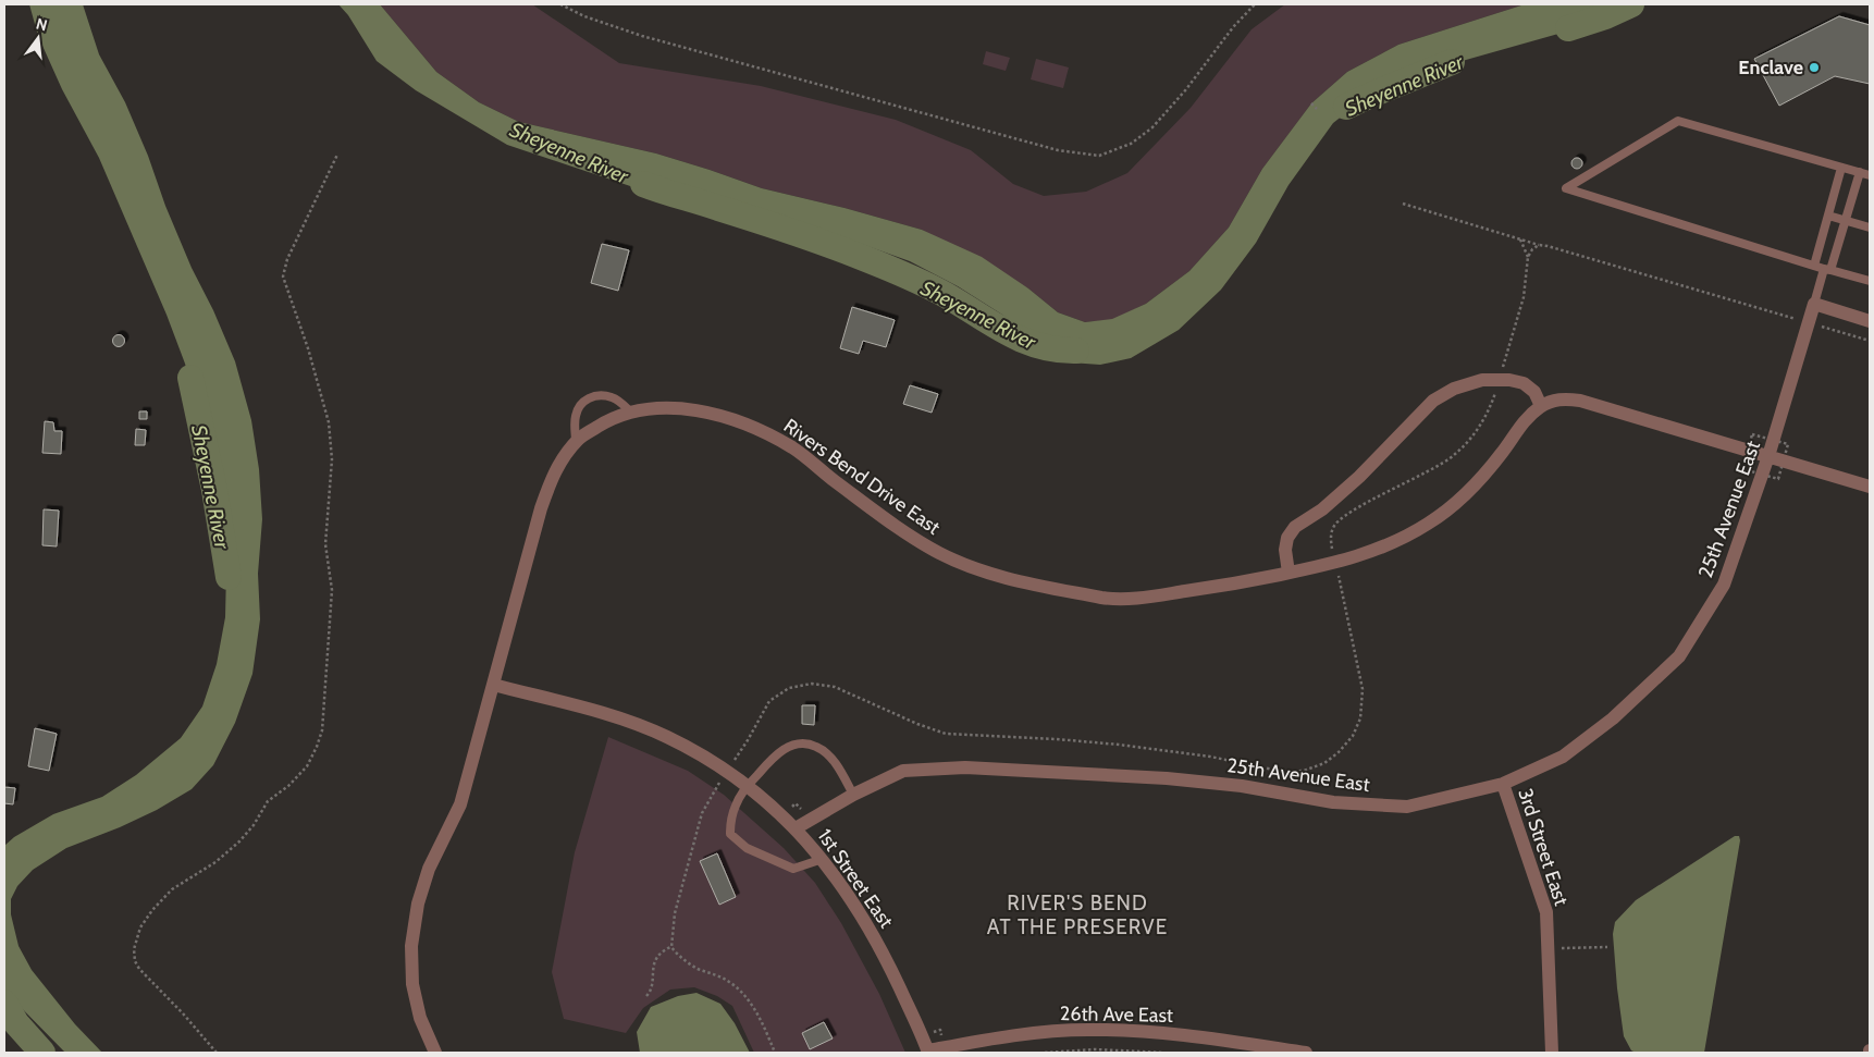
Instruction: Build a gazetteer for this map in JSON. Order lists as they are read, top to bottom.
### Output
{
  "streets": {
    "street": [
      "Rivers Bend Drive East",
      "25th Avenue East",
      "3rd Street East",
      "1st Street East",
      "26th Ave East"
    ]
  },
  "crossings": [
    ["Rivers Bend Drive East", "25th Avenue East"],
    ["Rivers Bend Drive East", "1st Street East"],
    ["25th Avenue East", "3rd Street East"],
    ["25th Avenue East", "1st Street East"],
    ["1st Street East", "26th Ave East"]
  ],
  "districts": ["RIVER'S BEND AT THE PRESERVE"],
  "water": ["Sheyenne River"],
  "places": ["Enclave"],
  "north": "top"
}
